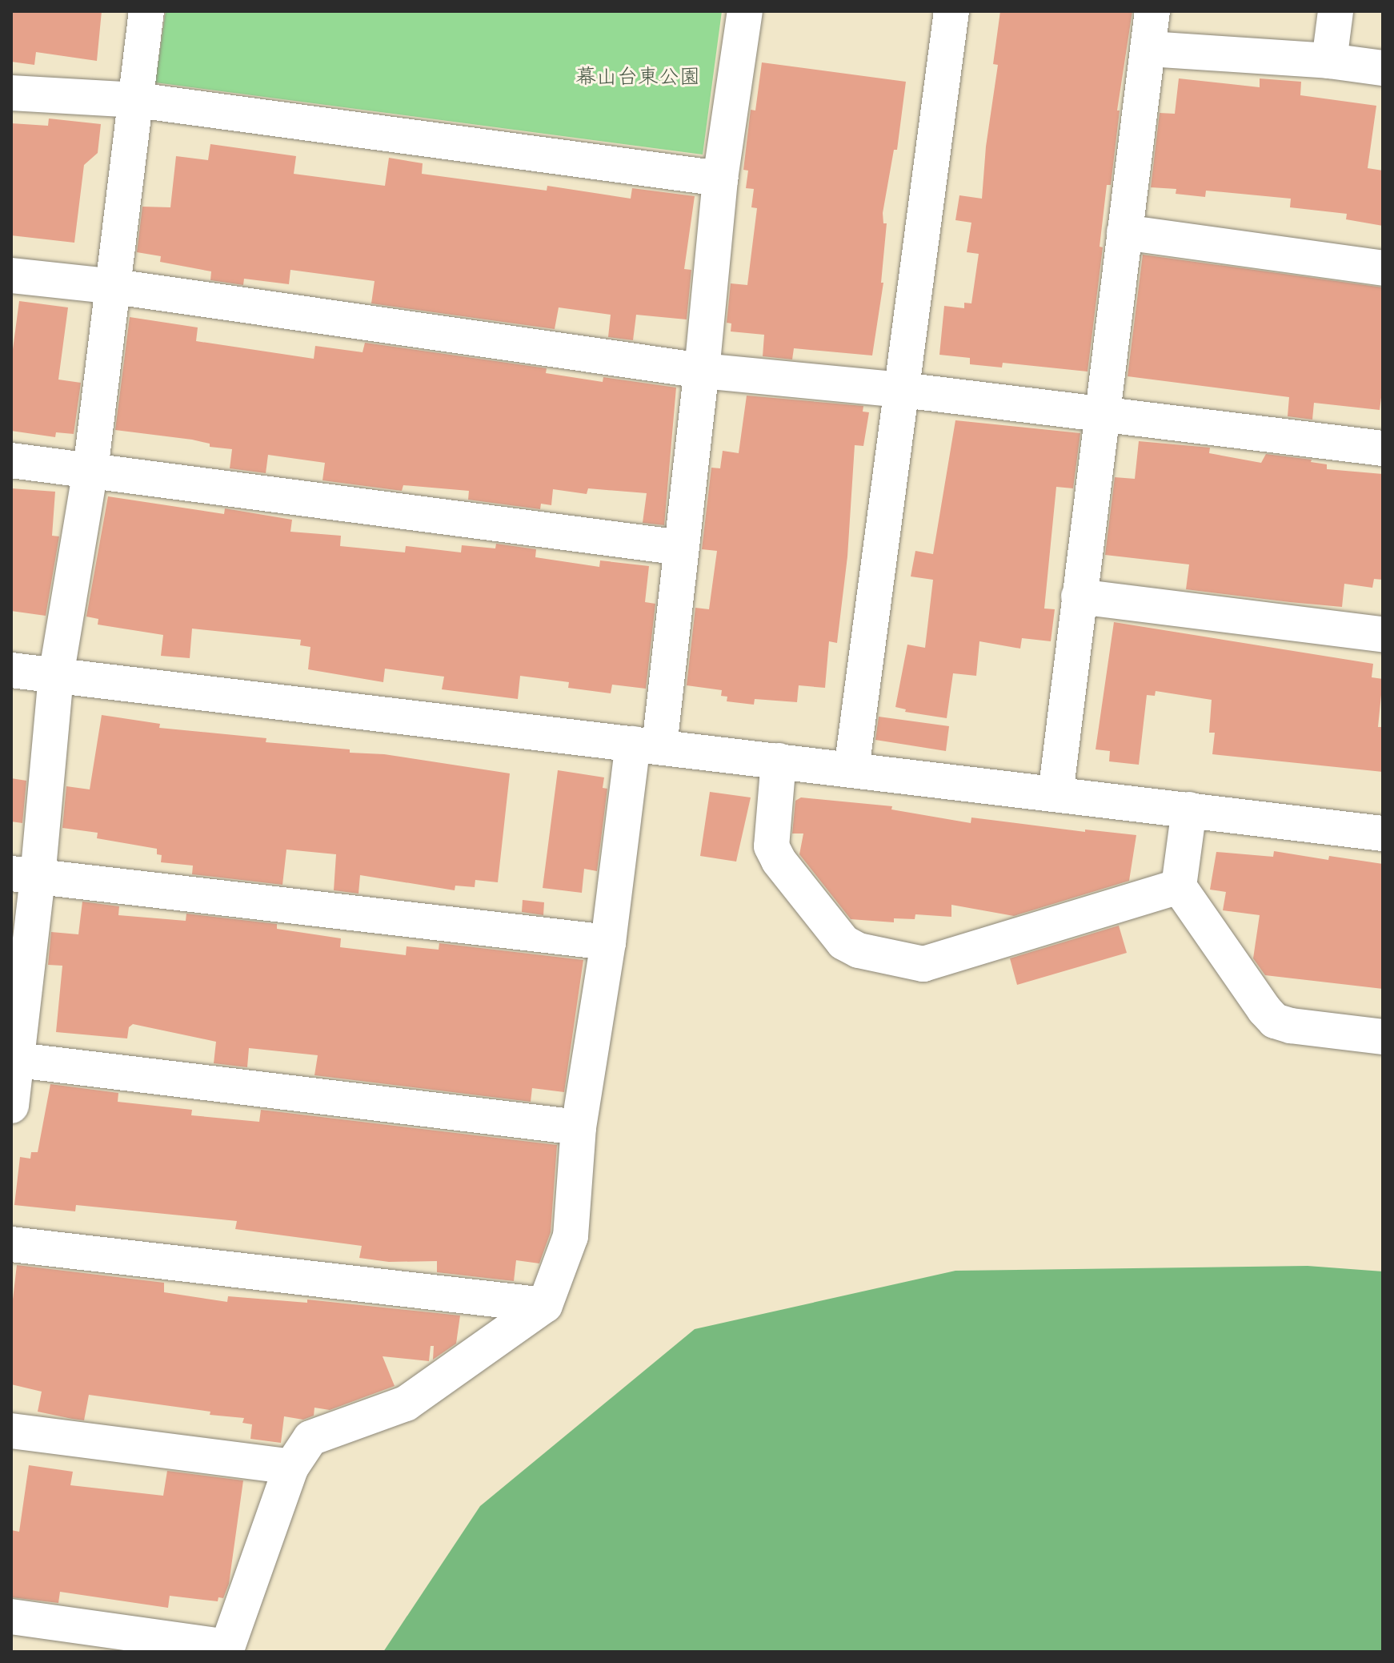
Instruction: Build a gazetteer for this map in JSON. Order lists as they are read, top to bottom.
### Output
{
  "parks": ["幕山台東公園"]
}
